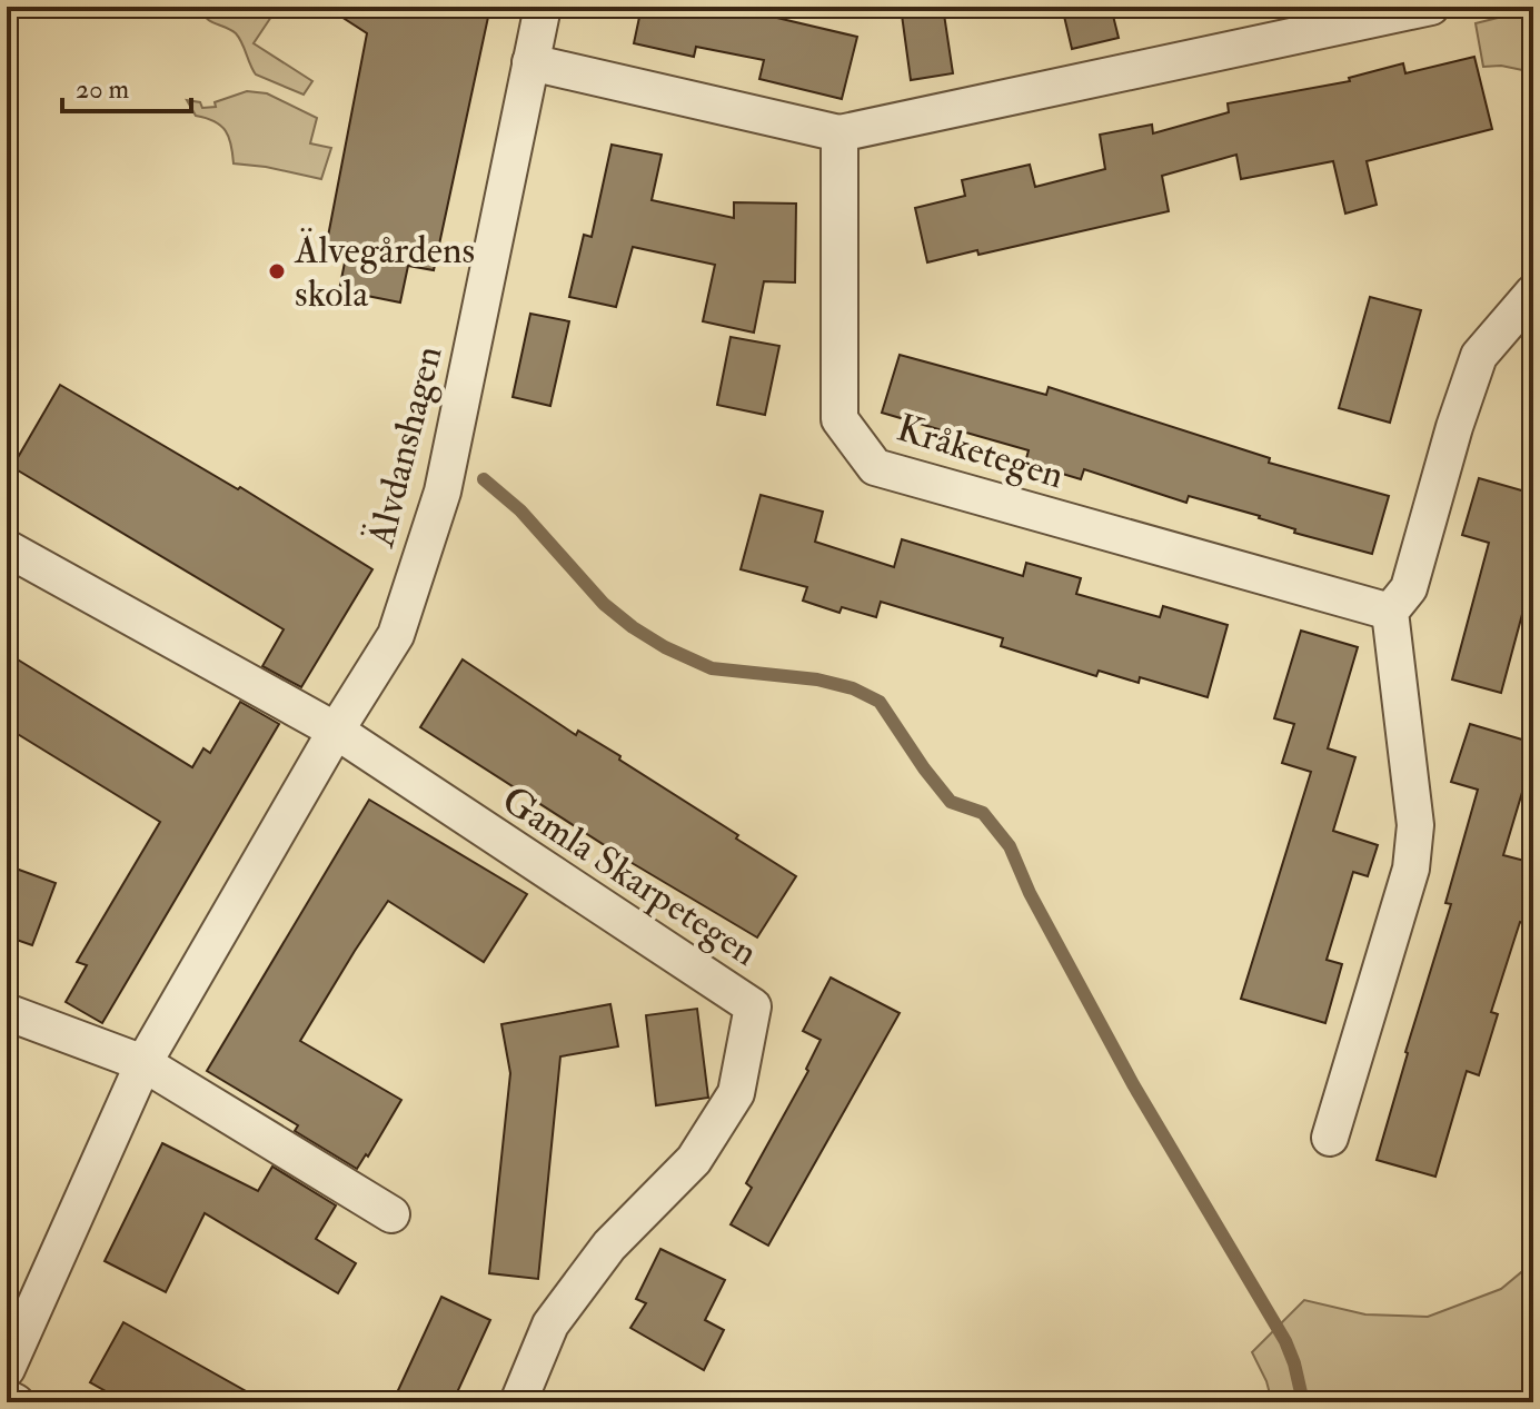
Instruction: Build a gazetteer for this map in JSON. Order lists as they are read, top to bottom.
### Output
{
  "streets": {
    "street": ["Älvdanshagen", "Kråketegen", "Gamla Skarpetegen"]
  },
  "crossings": [
    ["Älvdanshagen", "Gamla Skarpetegen"]
  ],
  "places": ["Älvegårdens skola"],
  "scale_bar": "20 m"
}
